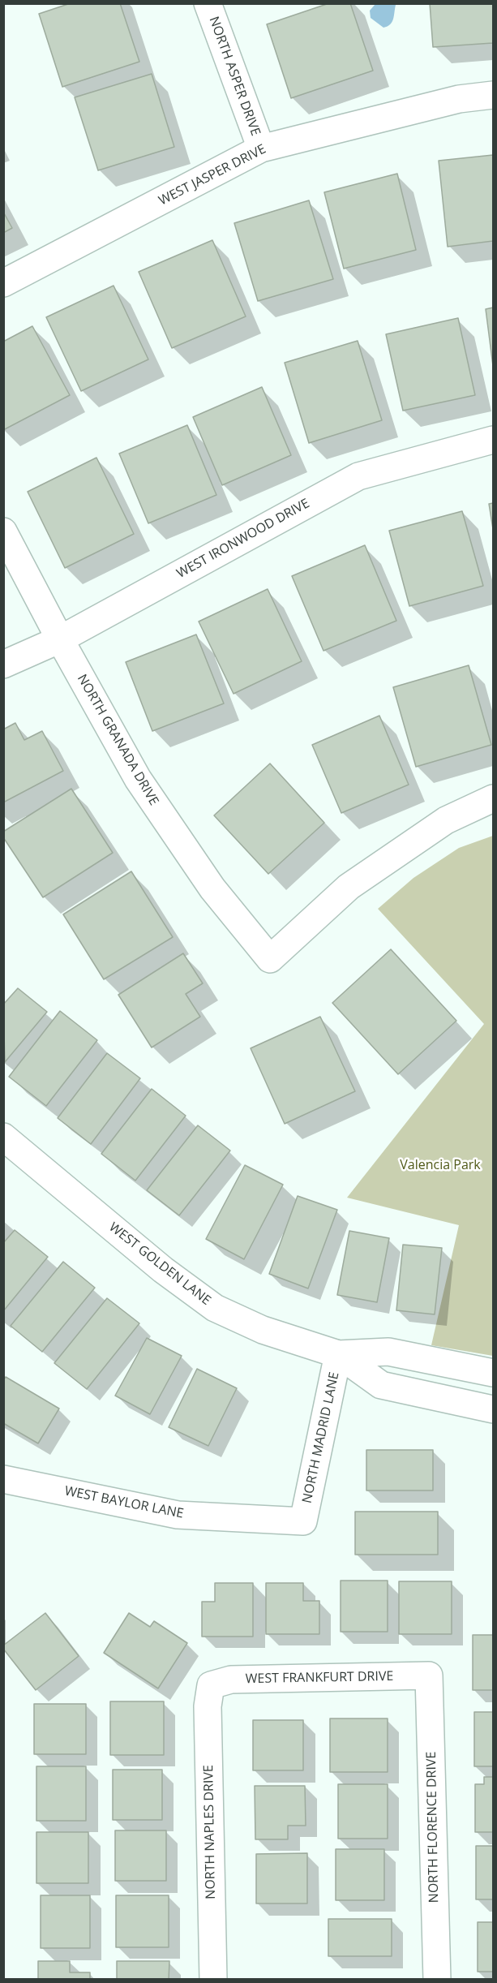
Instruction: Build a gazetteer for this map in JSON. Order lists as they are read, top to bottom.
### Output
{
  "streets": {
    "street": [
      "NORTH ASPER DRIVE",
      "WEST JASPER DRIVE",
      "WEST IRONWOOD DRIVE",
      "NORTH GRANADA DRIVE",
      "WEST GOLDEN LANE",
      "NORTH MADRID LANE",
      "WEST BAYLOR LANE",
      "WEST FRANKFURT DRIVE",
      "NORTH FLORENCE DRIVE",
      "NORTH NAPLES DRIVE"
    ]
  },
  "crossings": [
    ["NORTH ASPER DRIVE", "WEST JASPER DRIVE"],
    ["WEST IRONWOOD DRIVE", "NORTH GRANADA DRIVE"],
    ["WEST GOLDEN LANE", "NORTH MADRID LANE"],
    ["NORTH MADRID LANE", "WEST BAYLOR LANE"],
    ["WEST FRANKFURT DRIVE", "NORTH FLORENCE DRIVE"],
    ["WEST FRANKFURT DRIVE", "NORTH NAPLES DRIVE"]
  ],
  "parks": ["Valencia Park"]
}
